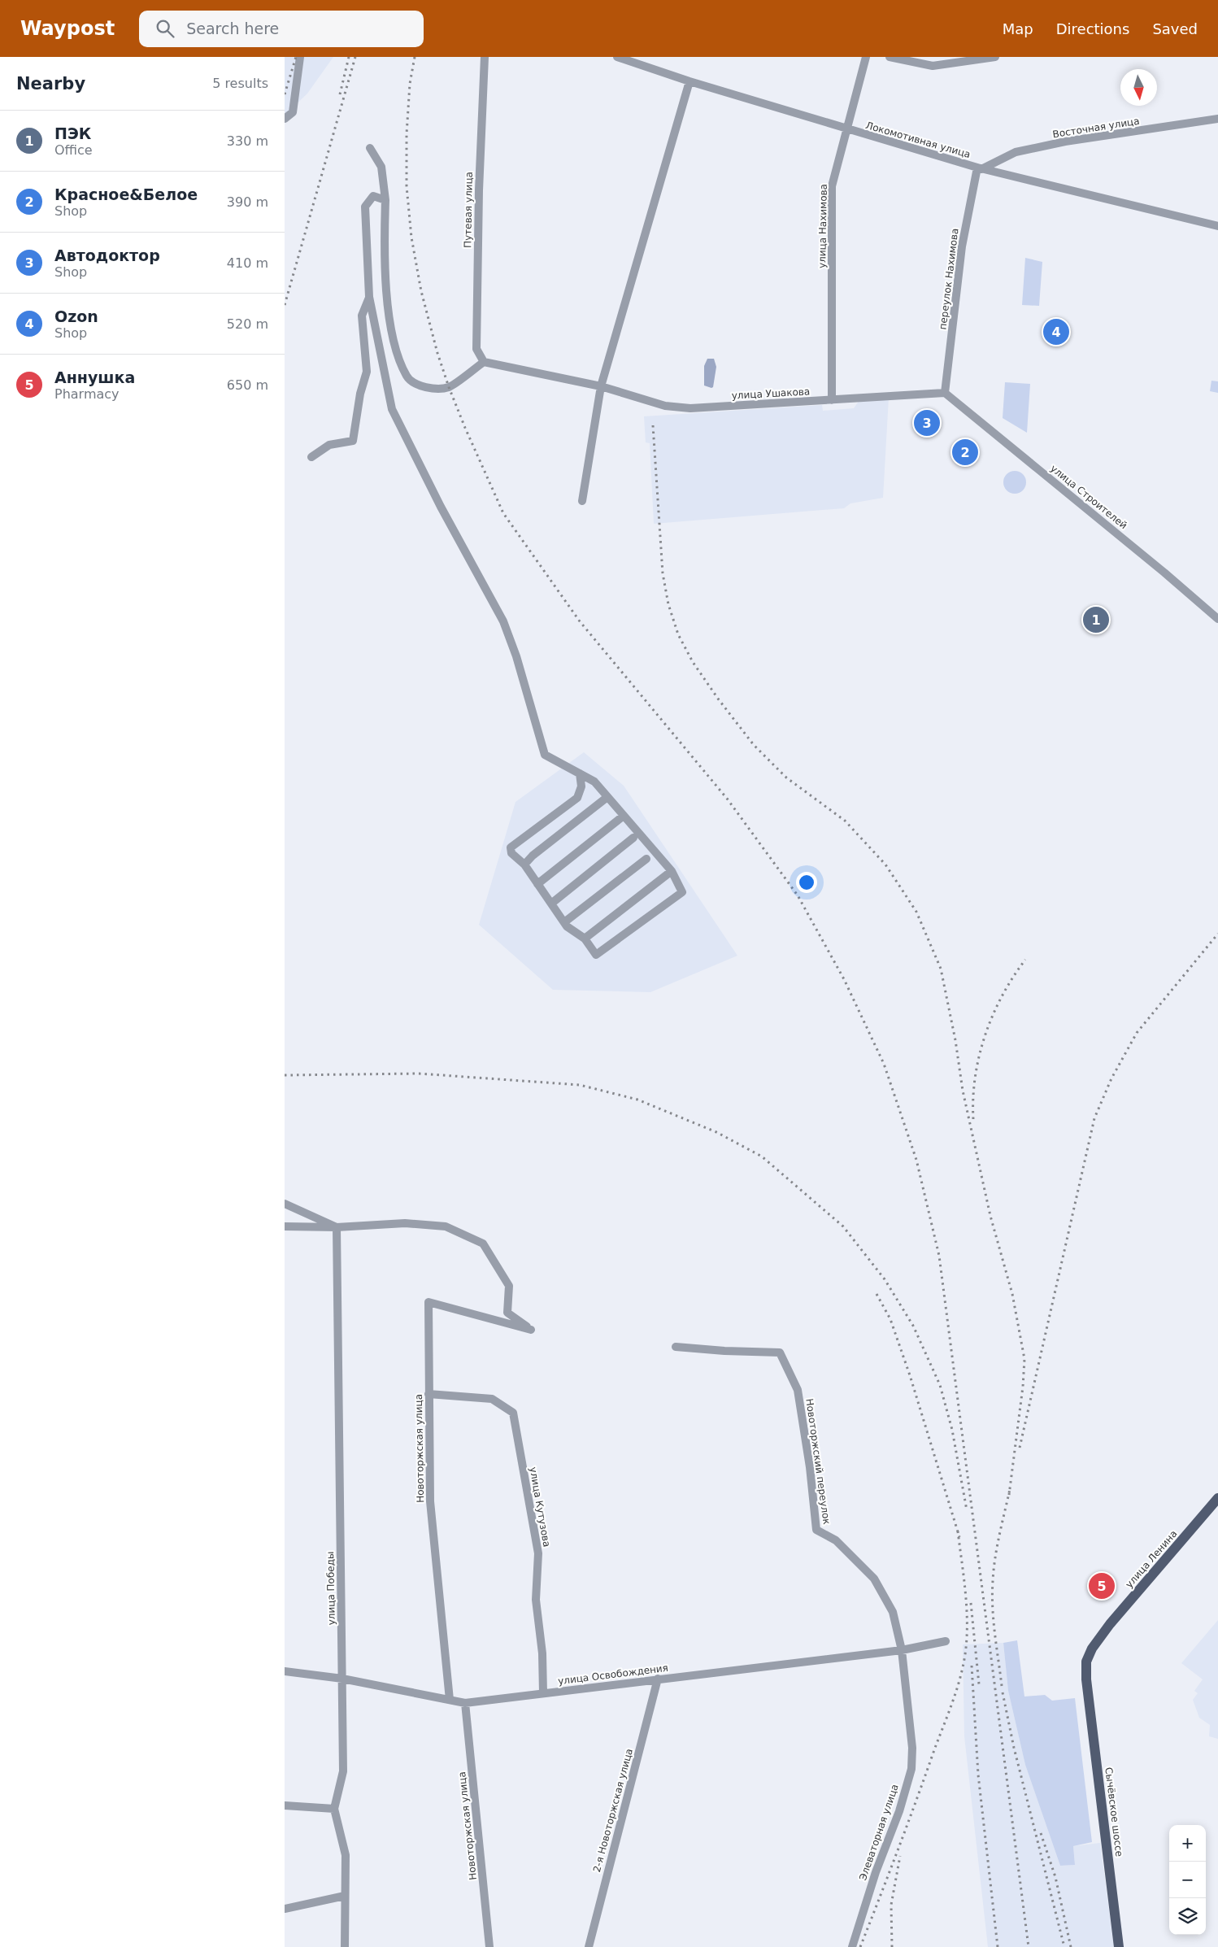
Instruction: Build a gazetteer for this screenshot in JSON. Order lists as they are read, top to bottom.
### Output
{
  "streets": {
    "main road": ["улица Ленина", "Сычёвское шоссе"],
    "street": [
      "Восточная улица",
      "Локомотивная улица",
      "Путевая улица",
      "улица Нахимова",
      "переулок Нахимова",
      "улица Ушакова",
      "улица Строителей",
      "Новоторжская улица",
      "Новоторжский переулок",
      "улица Кутузова",
      "улица Победы",
      "улица Освобождения",
      "2-я Новоторжская улица",
      "Элеваторная улица"
    ]
  },
  "crossings": [
    ["Восточная улица", "Локомотивная улица"],
    ["Восточная улица", "переулок Нахимова"],
    ["Локомотивная улица", "улица Нахимова"],
    ["Локомотивная улица", "переулок Нахимова"],
    ["Путевая улица", "улица Ушакова"],
    ["улица Нахимова", "улица Ушакова"],
    ["переулок Нахимова", "улица Ушакова"],
    ["переулок Нахимова", "улица Строителей"],
    ["улица Ушакова", "улица Строителей"],
    ["Новоторжская улица", "улица Кутузова"],
    ["Новоторжская улица", "улица Победы"],
    ["Новоторжская улица", "улица Освобождения"],
    ["Новоторжский переулок", "улица Освобождения"],
    ["Новоторжский переулок", "Элеваторная улица"],
    ["улица Кутузова", "улица Освобождения"],
    ["улица Ленина", "Сычёвское шоссе"],
    ["улица Победы", "улица Освобождения"],
    ["улица Освобождения", "2-я Новоторжская улица"],
    ["улица Освобождения", "Элеваторная улица"]
  ],
  "north": "bottom",
  "page": {
    "header": "Waypost",
    "search": "Search here",
    "nav": ["Map", "Directions", "Saved"],
    "heading": ["Nearby", "5 results"],
    "list": [
      {
        "mark": "1",
        "name": "ПЭК",
        "note": "Office",
        "value": "330 m"
      },
      {
        "mark": "2",
        "name": "Красное&Белое",
        "note": "Shop",
        "value": "390 m"
      },
      {
        "mark": "3",
        "name": "Автодоктор",
        "note": "Shop",
        "value": "410 m"
      },
      {
        "mark": "4",
        "name": "Ozon",
        "note": "Shop",
        "value": "520 m"
      },
      {
        "mark": "5",
        "name": "Аннушка",
        "note": "Pharmacy",
        "value": "650 m"
      }
    ],
    "pins": [
      "4",
      "3",
      "2",
      "1",
      "5"
    ],
    "map_buttons": ["+", "−"]
  }
}
